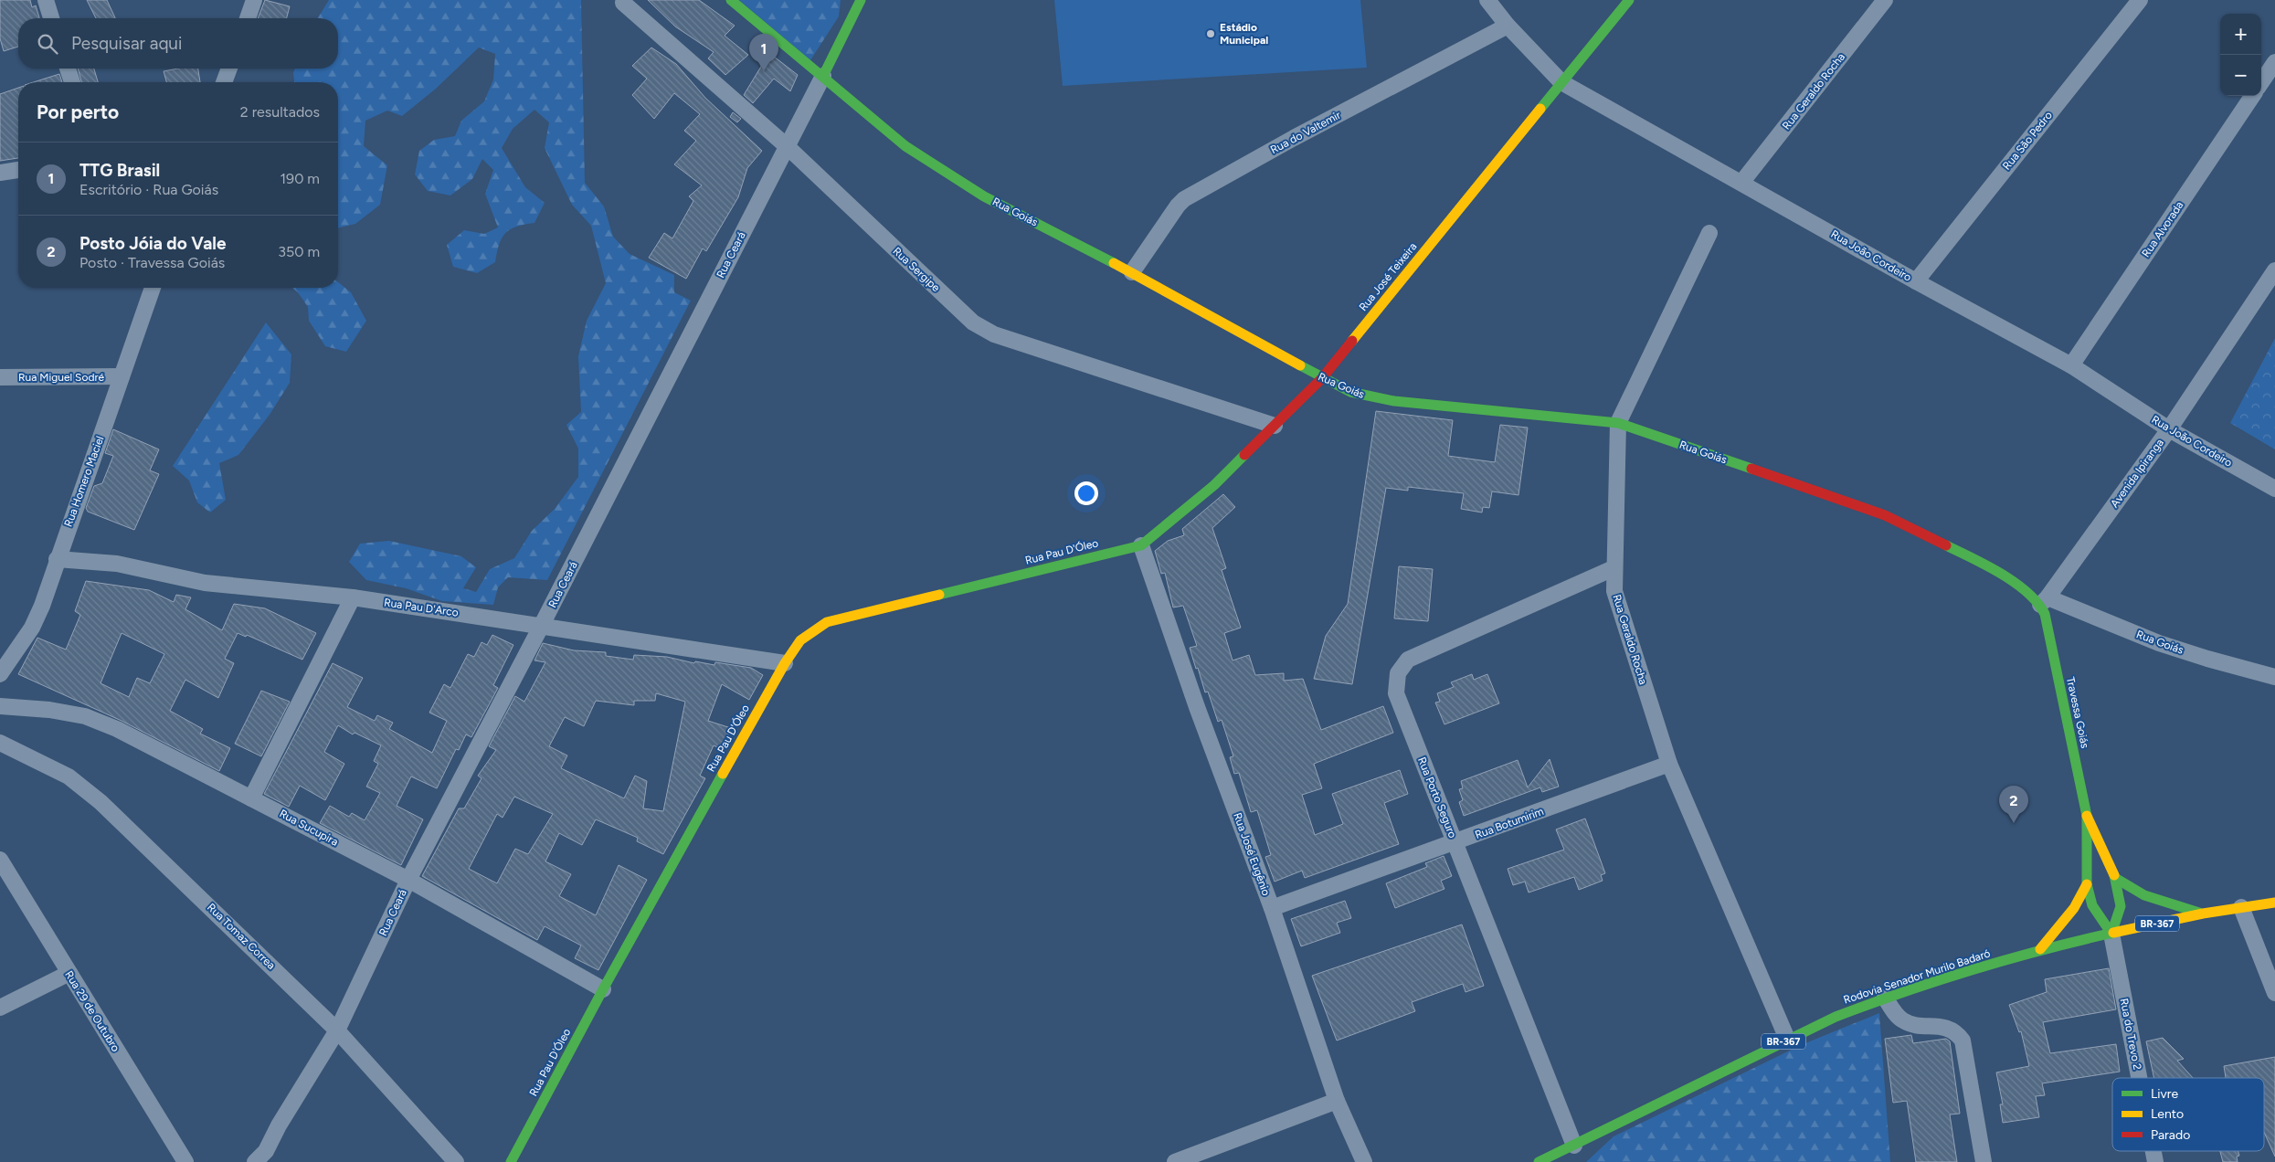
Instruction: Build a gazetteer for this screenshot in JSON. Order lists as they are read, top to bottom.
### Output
{
  "streets": {
    "street": [
      "Rua Geraldo Rocha",
      "Rua do Valtemir",
      "Rua São Pedro",
      "Rua Goiás",
      "Rua Alvorada",
      "Rua Ceará",
      "Rua João Cordeiro",
      "Rua Sergipe",
      "Rua José Teixeira",
      "Rua Miguel Sodré",
      "Avenida Ipiranga",
      "Rua Homero Maciel",
      "Rua Pau D'Óleo",
      "Rua Pau D'Arco",
      "Travessa Goiás",
      "Rua Porto Seguro",
      "Rua Botumirim",
      "Rua Sucupira",
      "Rua José Eugênio",
      "BR-367",
      "Rua Tomaz Correa",
      "Rodovia Senador Murilo Badaró",
      "Rua 29 de Outubro",
      "Rua do Trevo 2"
    ]
  },
  "crossings": [
    ["Rua Geraldo Rocha", "Rua Goiás"],
    ["Rua Geraldo Rocha", "Rua João Cordeiro"],
    ["Rua Geraldo Rocha", "Rua Porto Seguro"],
    ["Rua Geraldo Rocha", "Rua Botumirim"],
    ["Rua Geraldo Rocha", "Rodovia Senador Murilo Badaró"],
    ["Rua do Valtemir", "Rua Goiás"],
    ["Rua do Valtemir", "Rua João Cordeiro"],
    ["Rua São Pedro", "Rua João Cordeiro"],
    ["Rua Goiás", "Rua Ceará"],
    ["Rua Goiás", "Rua José Teixeira"],
    ["Rua Goiás", "Avenida Ipiranga"],
    ["Rua Goiás", "Travessa Goiás"],
    ["Rua Alvorada", "Rua João Cordeiro"],
    ["Rua Ceará", "Rua Sergipe"],
    ["Rua Ceará", "Rua Pau D'Arco"],
    ["Rua Ceará", "Rua Sucupira"],
    ["Rua Ceará", "Rua Tomaz Correa"],
    ["Rua João Cordeiro", "Rua José Teixeira"],
    ["Rua João Cordeiro", "Avenida Ipiranga"],
    ["Rua Sergipe", "Rua José Teixeira"],
    ["Rua José Teixeira", "Rua Pau D'Óleo"],
    ["Rua José Teixeira", "Rua José Eugênio"],
    ["Rua Miguel Sodré", "Rua Homero Maciel"],
    ["Avenida Ipiranga", "Travessa Goiás"],
    ["Rua Homero Maciel", "Rua Pau D'Arco"],
    ["Rua Pau D'Óleo", "Rua Pau D'Arco"],
    ["Rua Pau D'Óleo", "Rua Sucupira"],
    ["Rua Pau D'Óleo", "Rua José Eugênio"],
    ["Travessa Goiás", "Rodovia Senador Murilo Badaró"],
    ["Travessa Goiás", "Rua do Trevo 2"],
    ["Rua Porto Seguro", "Rua Botumirim"],
    ["Rua Porto Seguro", "Rodovia Senador Murilo Badaró"],
    ["Rua Botumirim", "Rua José Eugênio"],
    ["Rodovia Senador Murilo Badaró", "Rua do Trevo 2"]
  ],
  "places": ["Estádio Municipal"],
  "legend": ["Livre", "Lento", "Parado"],
  "page": {
    "map_buttons": ["+", "−"],
    "search": "Pesquisar aqui",
    "pins": ["1", "2"],
    "heading": ["Por perto", "2 resultados"],
    "list": [
      {
        "mark": "1",
        "name": "TTG Brasil",
        "note": "Escritório · Rua Goiás",
        "value": "190 m"
      },
      {
        "mark": "2",
        "name": "Posto Jóia do Vale",
        "note": "Posto · Travessa Goiás",
        "value": "350 m"
      }
    ]
  }
}
